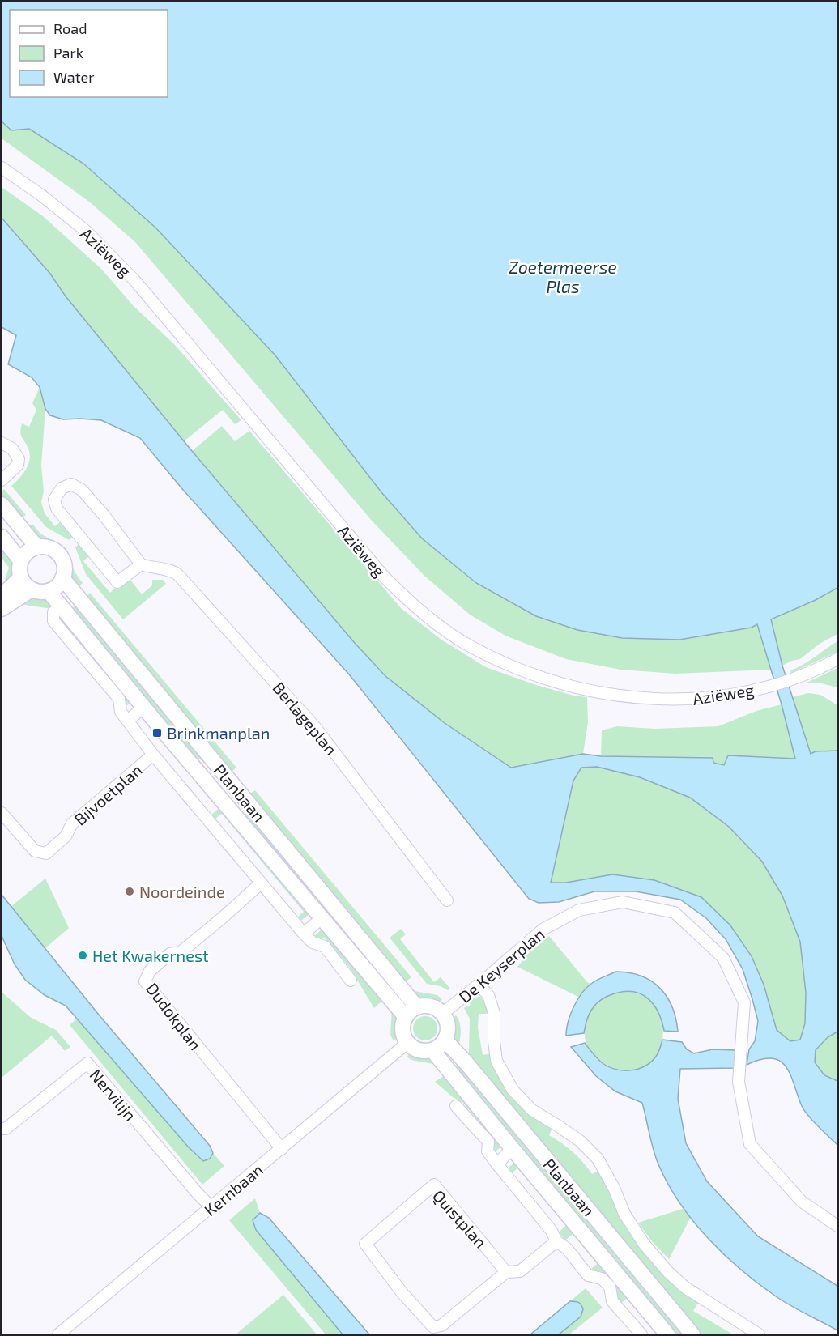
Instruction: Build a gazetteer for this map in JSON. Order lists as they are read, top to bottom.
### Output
{
  "streets": {
    "street": [
      "Aziëweg",
      "Berlageplan",
      "Planbaan",
      "Bijvoetplan",
      "De Keyserplan",
      "Dudokplan",
      "Nervilijn",
      "Kernbaan",
      "Quistplan"
    ]
  },
  "crossings": [
    ["Planbaan", "De Keyserplan"],
    ["Planbaan", "Kernbaan"],
    ["De Keyserplan", "Kernbaan"],
    ["Dudokplan", "Kernbaan"],
    ["Nervilijn", "Kernbaan"]
  ],
  "water": ["Zoetermeerse Plas"],
  "places": {
    "transit": ["Brinkmanplan"],
    "other": ["Noordeinde", "Het Kwakernest"]
  },
  "legend": ["Road", "Park", "Water"]
}
